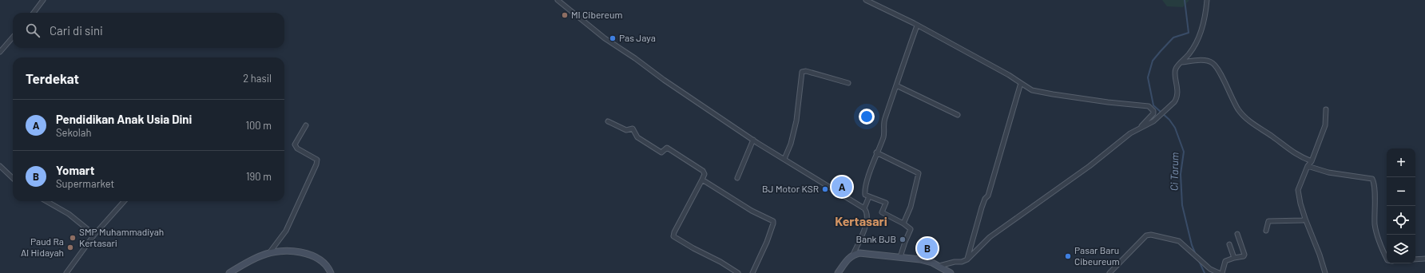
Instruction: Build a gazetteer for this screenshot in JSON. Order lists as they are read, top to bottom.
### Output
{
  "districts": ["Kertasari"],
  "water": ["Ci Tarum"],
  "places": [
    "MI Cibereum",
    "Pas Jaya",
    "BJ Motor KSR",
    "SMP Muhammadiyah Kertasari",
    "Bank BJB",
    "Paud Ra Al Hidayah",
    "Pasar Baru Cibeureum"
  ],
  "page": {
    "search": "Cari di sini",
    "heading": ["Terdekat", "2 hasil"],
    "list": [
      {
        "mark": "A",
        "name": "Pendidikan Anak Usia Dini",
        "note": "Sekolah",
        "value": "100 m"
      },
      {
        "mark": "B",
        "name": "Yomart",
        "note": "Supermarket",
        "value": "190 m"
      }
    ],
    "map_buttons": ["+", "−"],
    "pins": ["A", "B"]
  }
}
